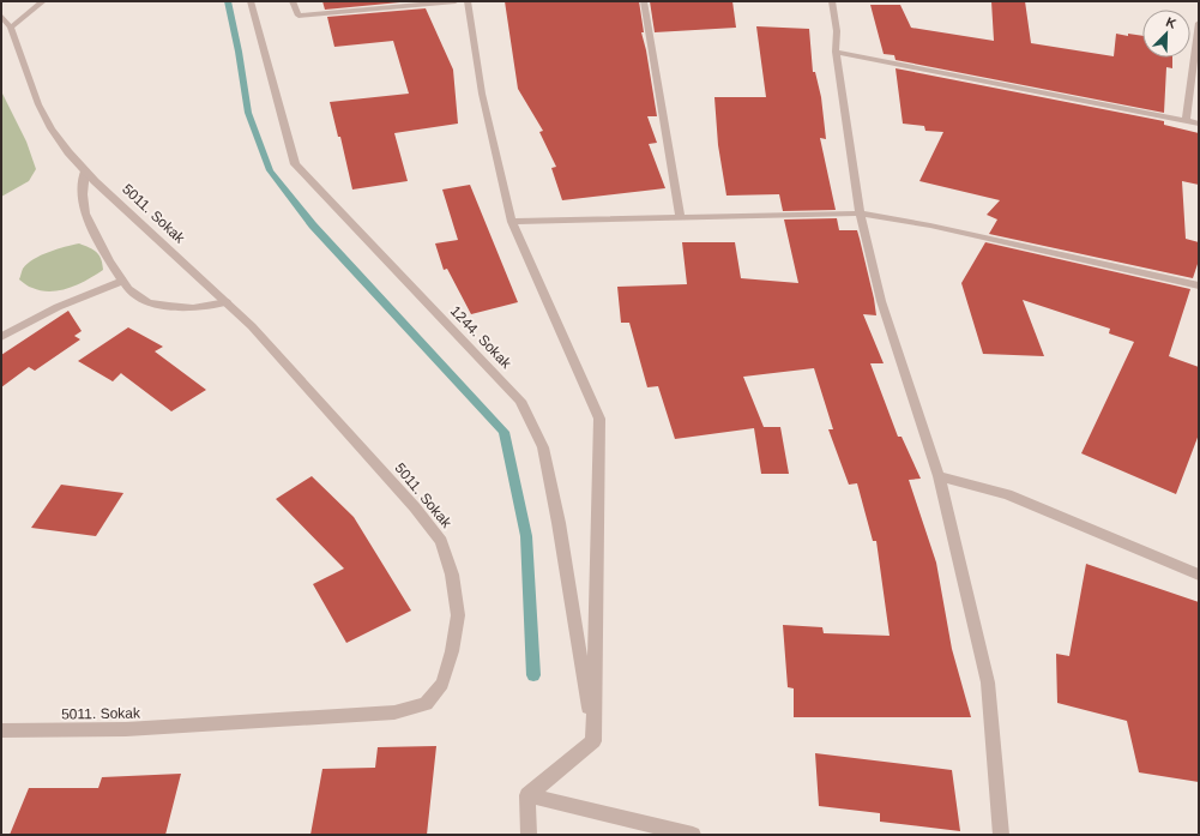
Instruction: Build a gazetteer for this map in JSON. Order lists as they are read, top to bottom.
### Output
{
  "streets": {
    "street": ["5011. Sokak", "1244. Sokak"]
  },
  "north": "top right"
}
